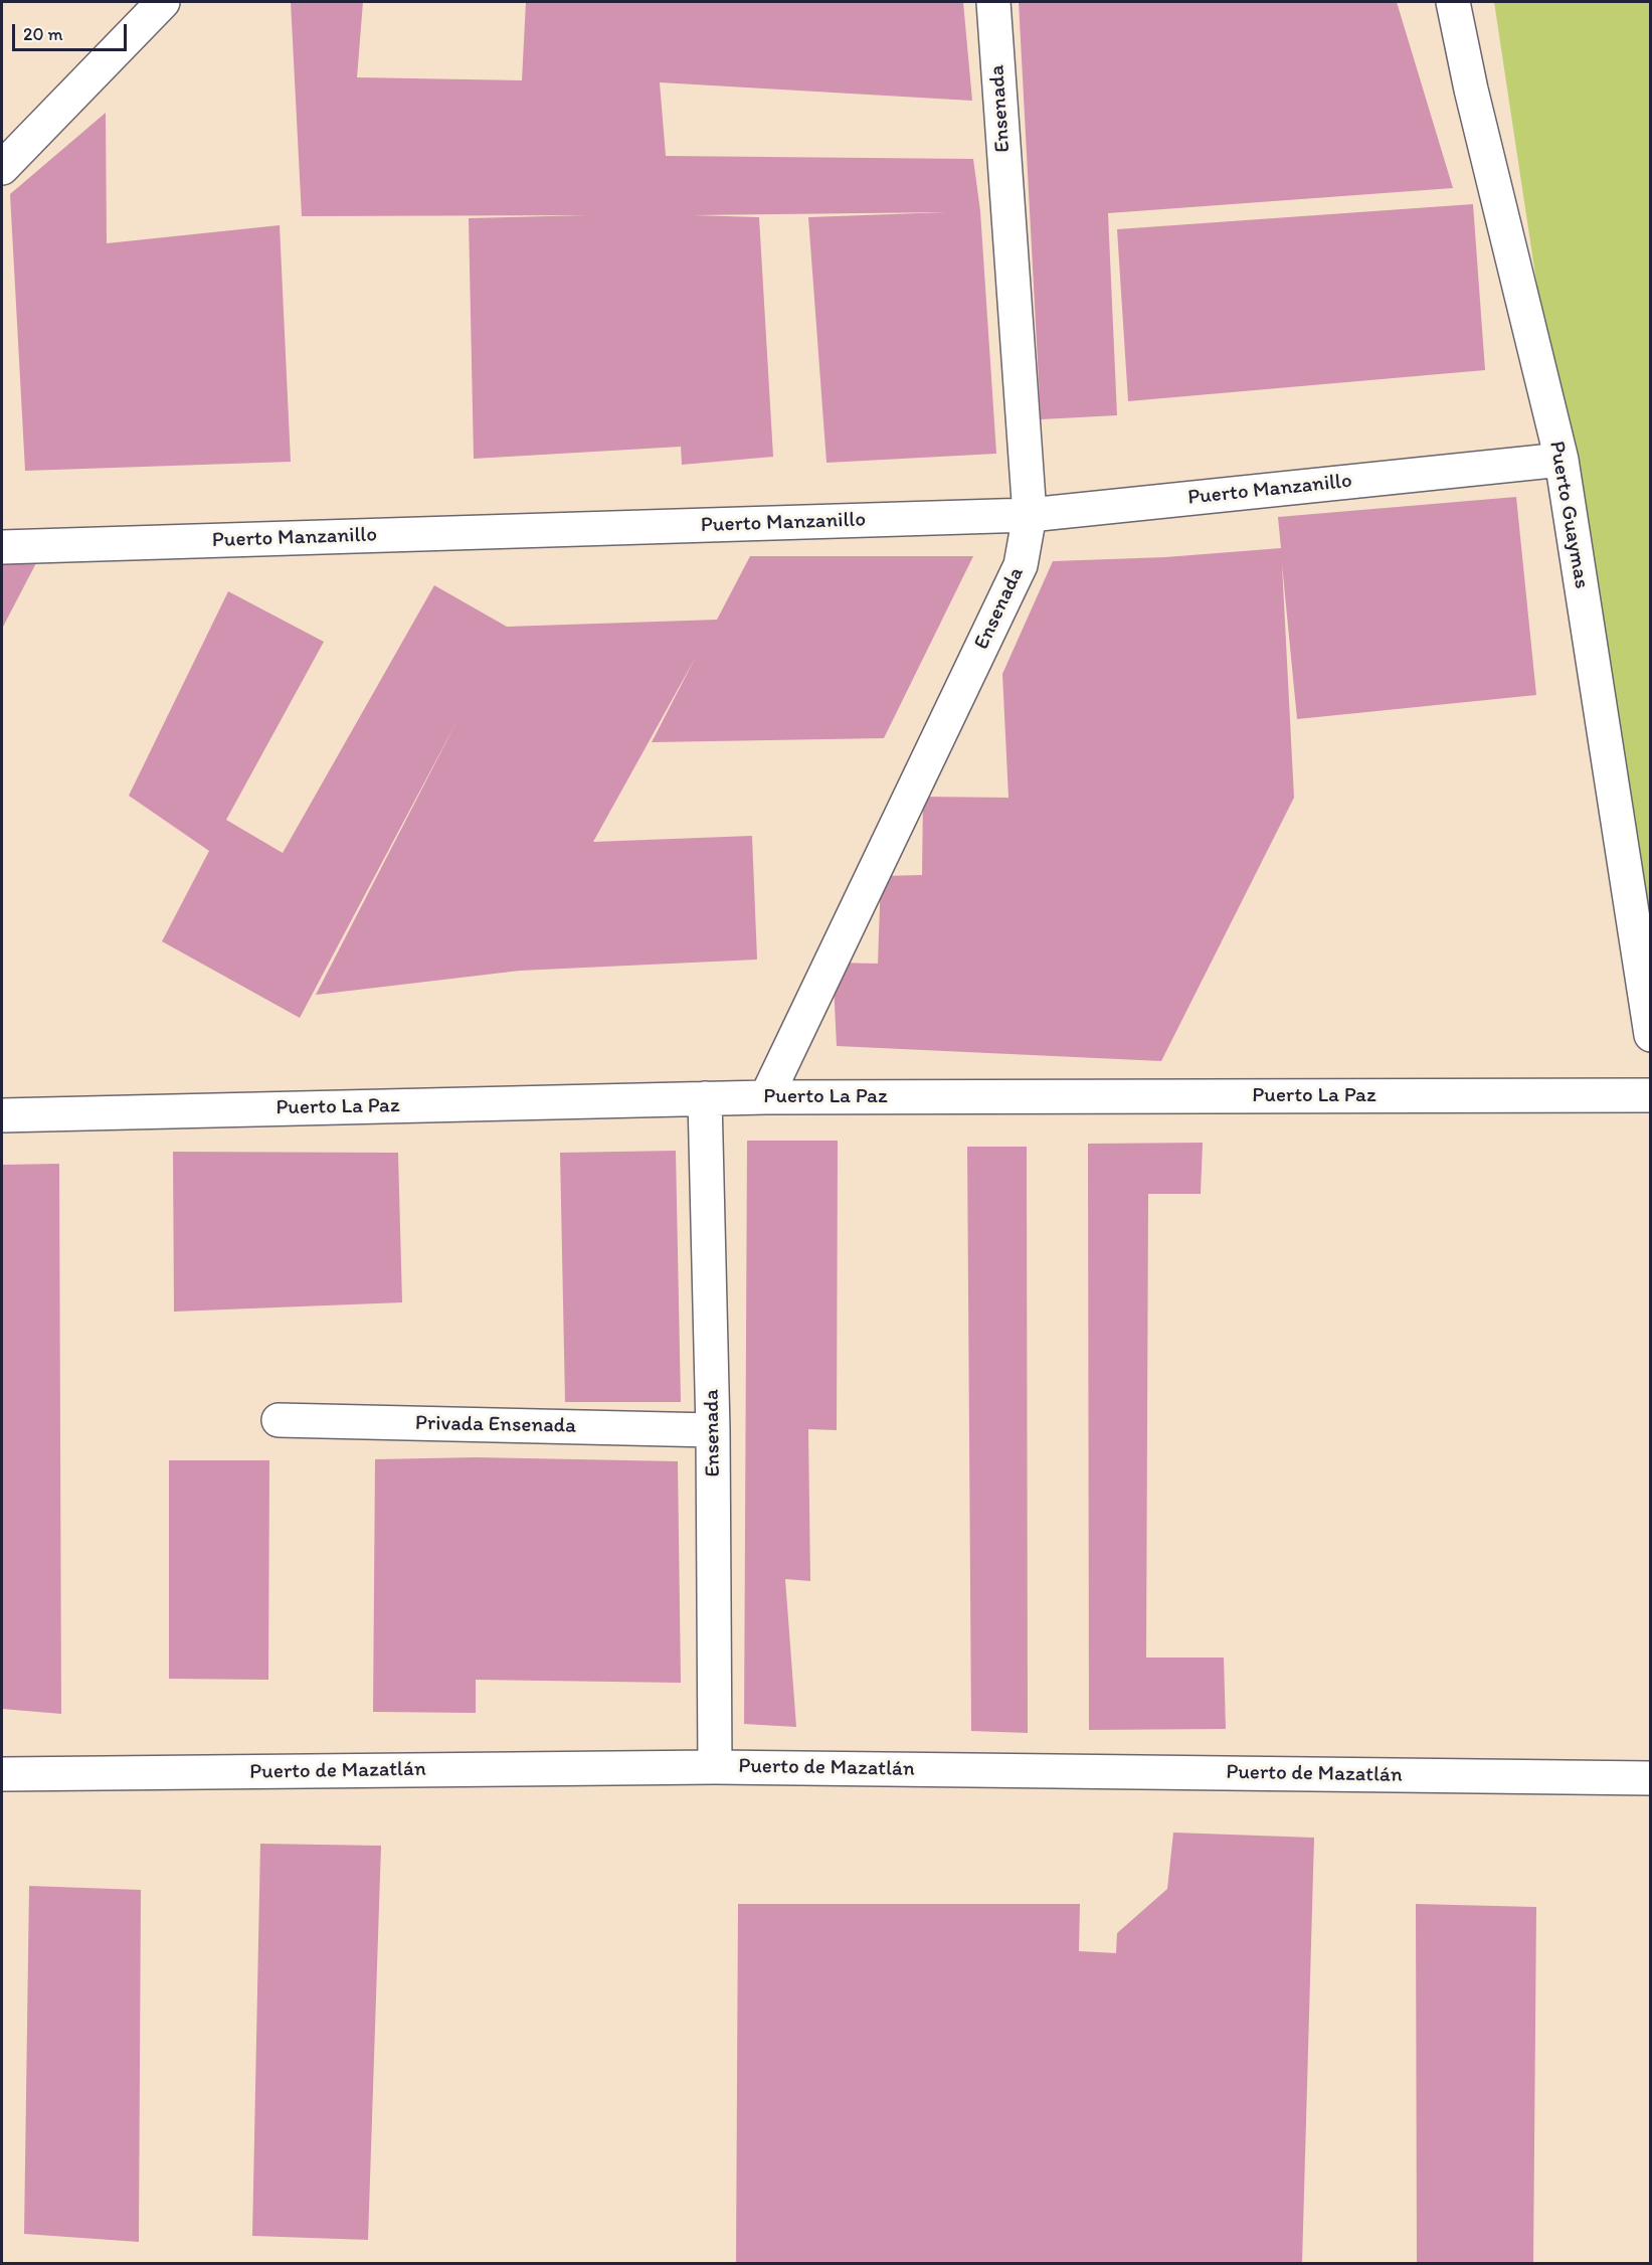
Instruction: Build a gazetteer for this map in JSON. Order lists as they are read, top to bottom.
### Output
{
  "streets": {
    "street": [
      "Ensenada",
      "Puerto Manzanillo",
      "Puerto Guaymas",
      "Puerto La Paz",
      "Privada Ensenada",
      "Puerto de Mazatlán"
    ]
  },
  "crossings": [
    ["Ensenada", "Puerto Manzanillo"],
    ["Ensenada", "Puerto La Paz"],
    ["Ensenada", "Privada Ensenada"],
    ["Ensenada", "Puerto de Mazatlán"],
    ["Puerto Manzanillo", "Puerto Guaymas"]
  ],
  "scale_bar": "20 m"
}
